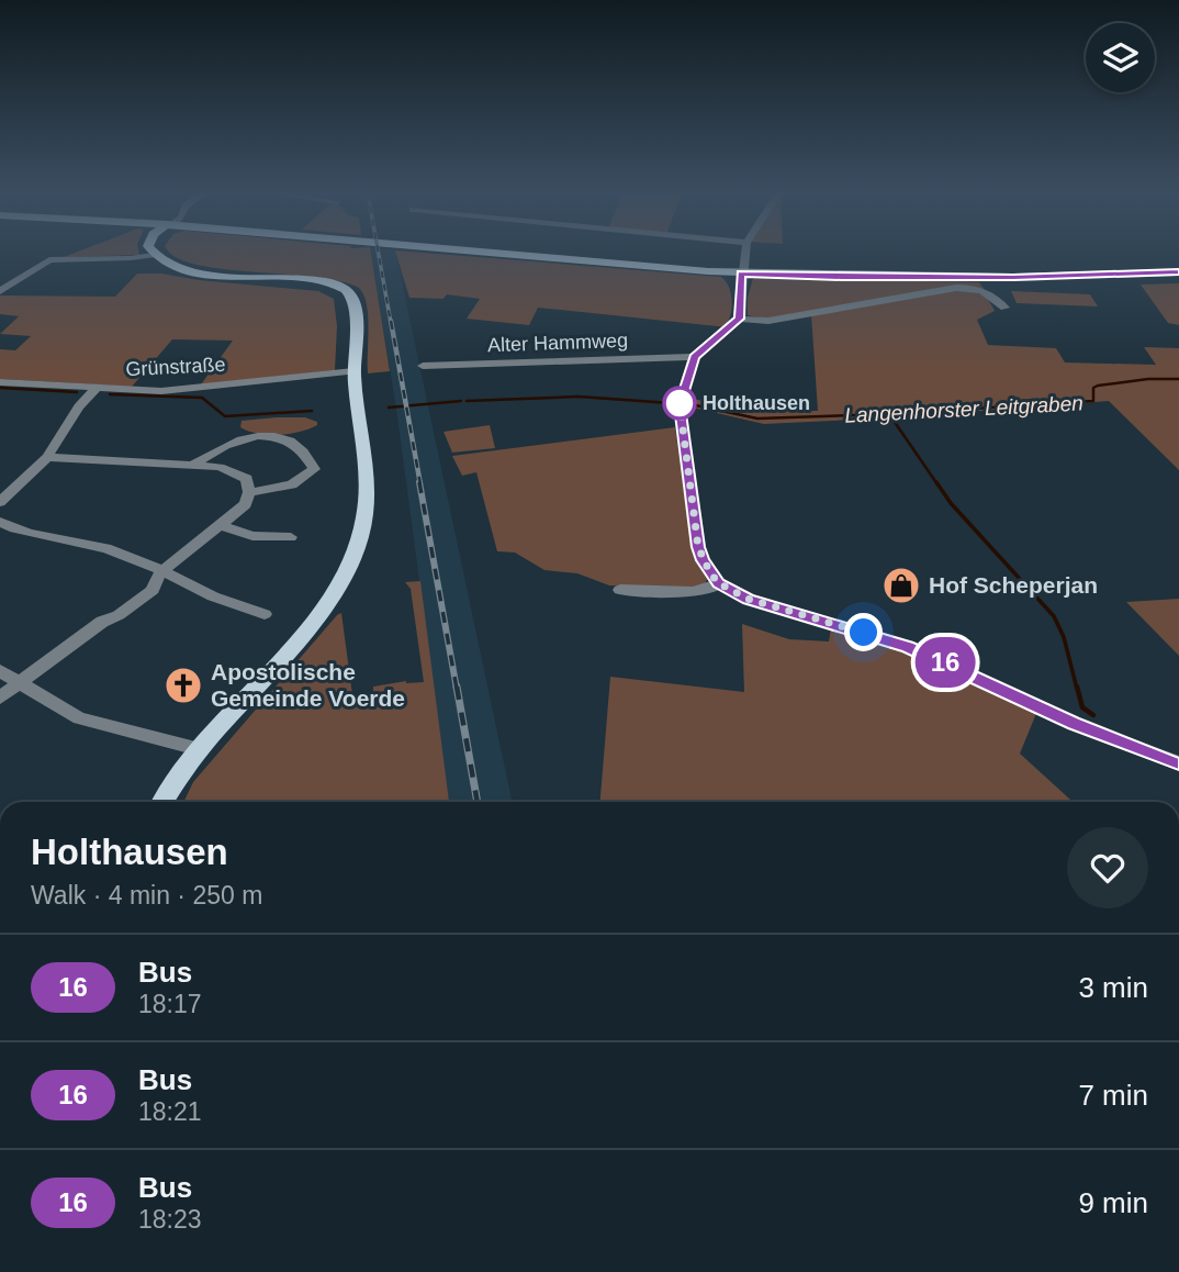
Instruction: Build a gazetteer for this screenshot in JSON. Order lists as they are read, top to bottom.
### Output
{
  "streets": {
    "street": ["Alter Hammweg", "Grünstraße"]
  },
  "water": ["Langenhorster Leitgraben"],
  "places": {
    "other": ["Holthausen"],
    "shop": ["Hof Scheperjan"],
    "church": ["Apostolische Gemeinde Voerde"]
  },
  "lines": ["bus line 16"],
  "page": {
    "on_map": "16",
    "heading": ["Holthausen", "Walk · 4 min · 250 m"],
    "list": [
      {
        "mark": "16",
        "name": "Bus",
        "note": "18:17",
        "value": "3 min"
      },
      {
        "mark": "16",
        "name": "Bus",
        "note": "18:21",
        "value": "7 min"
      },
      {
        "mark": "16",
        "name": "Bus",
        "note": "18:23",
        "value": "9 min"
      }
    ]
  }
}
